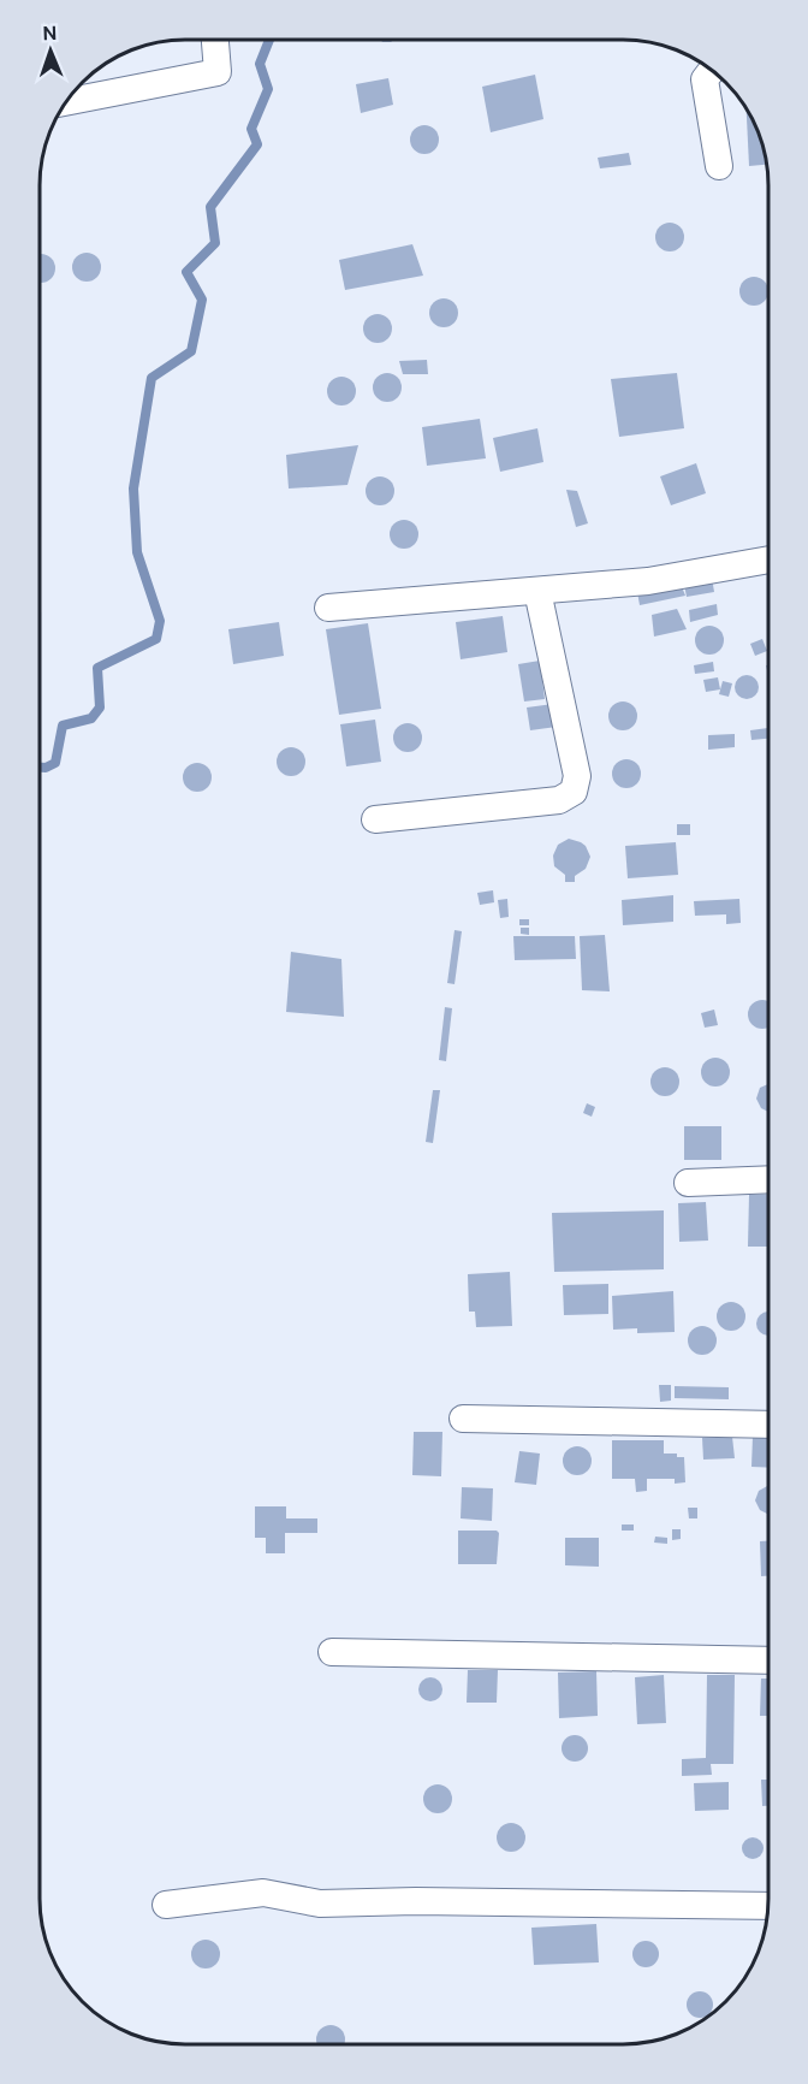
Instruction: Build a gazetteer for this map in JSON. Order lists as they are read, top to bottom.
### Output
{
  "north": "top"
}
